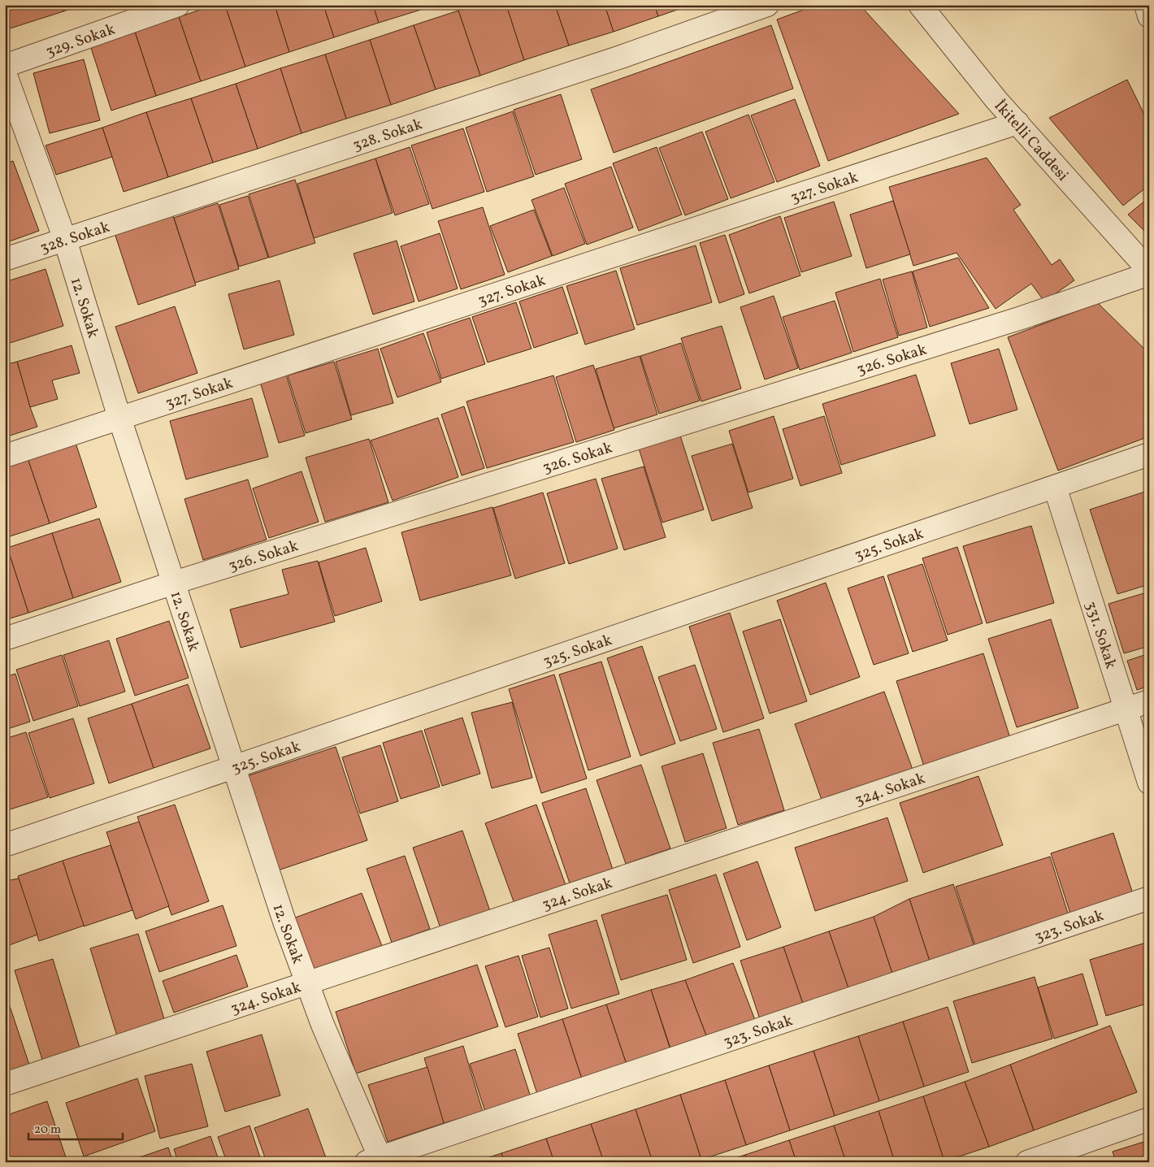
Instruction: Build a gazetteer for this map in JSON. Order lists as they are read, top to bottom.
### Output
{
  "streets": {
    "street": [
      "329. Sokak",
      "328. Sokak",
      "İkitelli Caddesi",
      "327. Sokak",
      "12. Sokak",
      "326. Sokak",
      "325. Sokak",
      "331. Sokak",
      "324. Sokak",
      "323. Sokak"
    ]
  },
  "crossings": [
    ["328. Sokak", "12. Sokak"],
    ["İkitelli Caddesi", "327. Sokak"],
    ["327. Sokak", "12. Sokak"],
    ["12. Sokak", "326. Sokak"],
    ["12. Sokak", "325. Sokak"],
    ["12. Sokak", "324. Sokak"],
    ["12. Sokak", "323. Sokak"],
    ["325. Sokak", "331. Sokak"],
    ["331. Sokak", "324. Sokak"]
  ],
  "scale_bar": "20 m"
}
